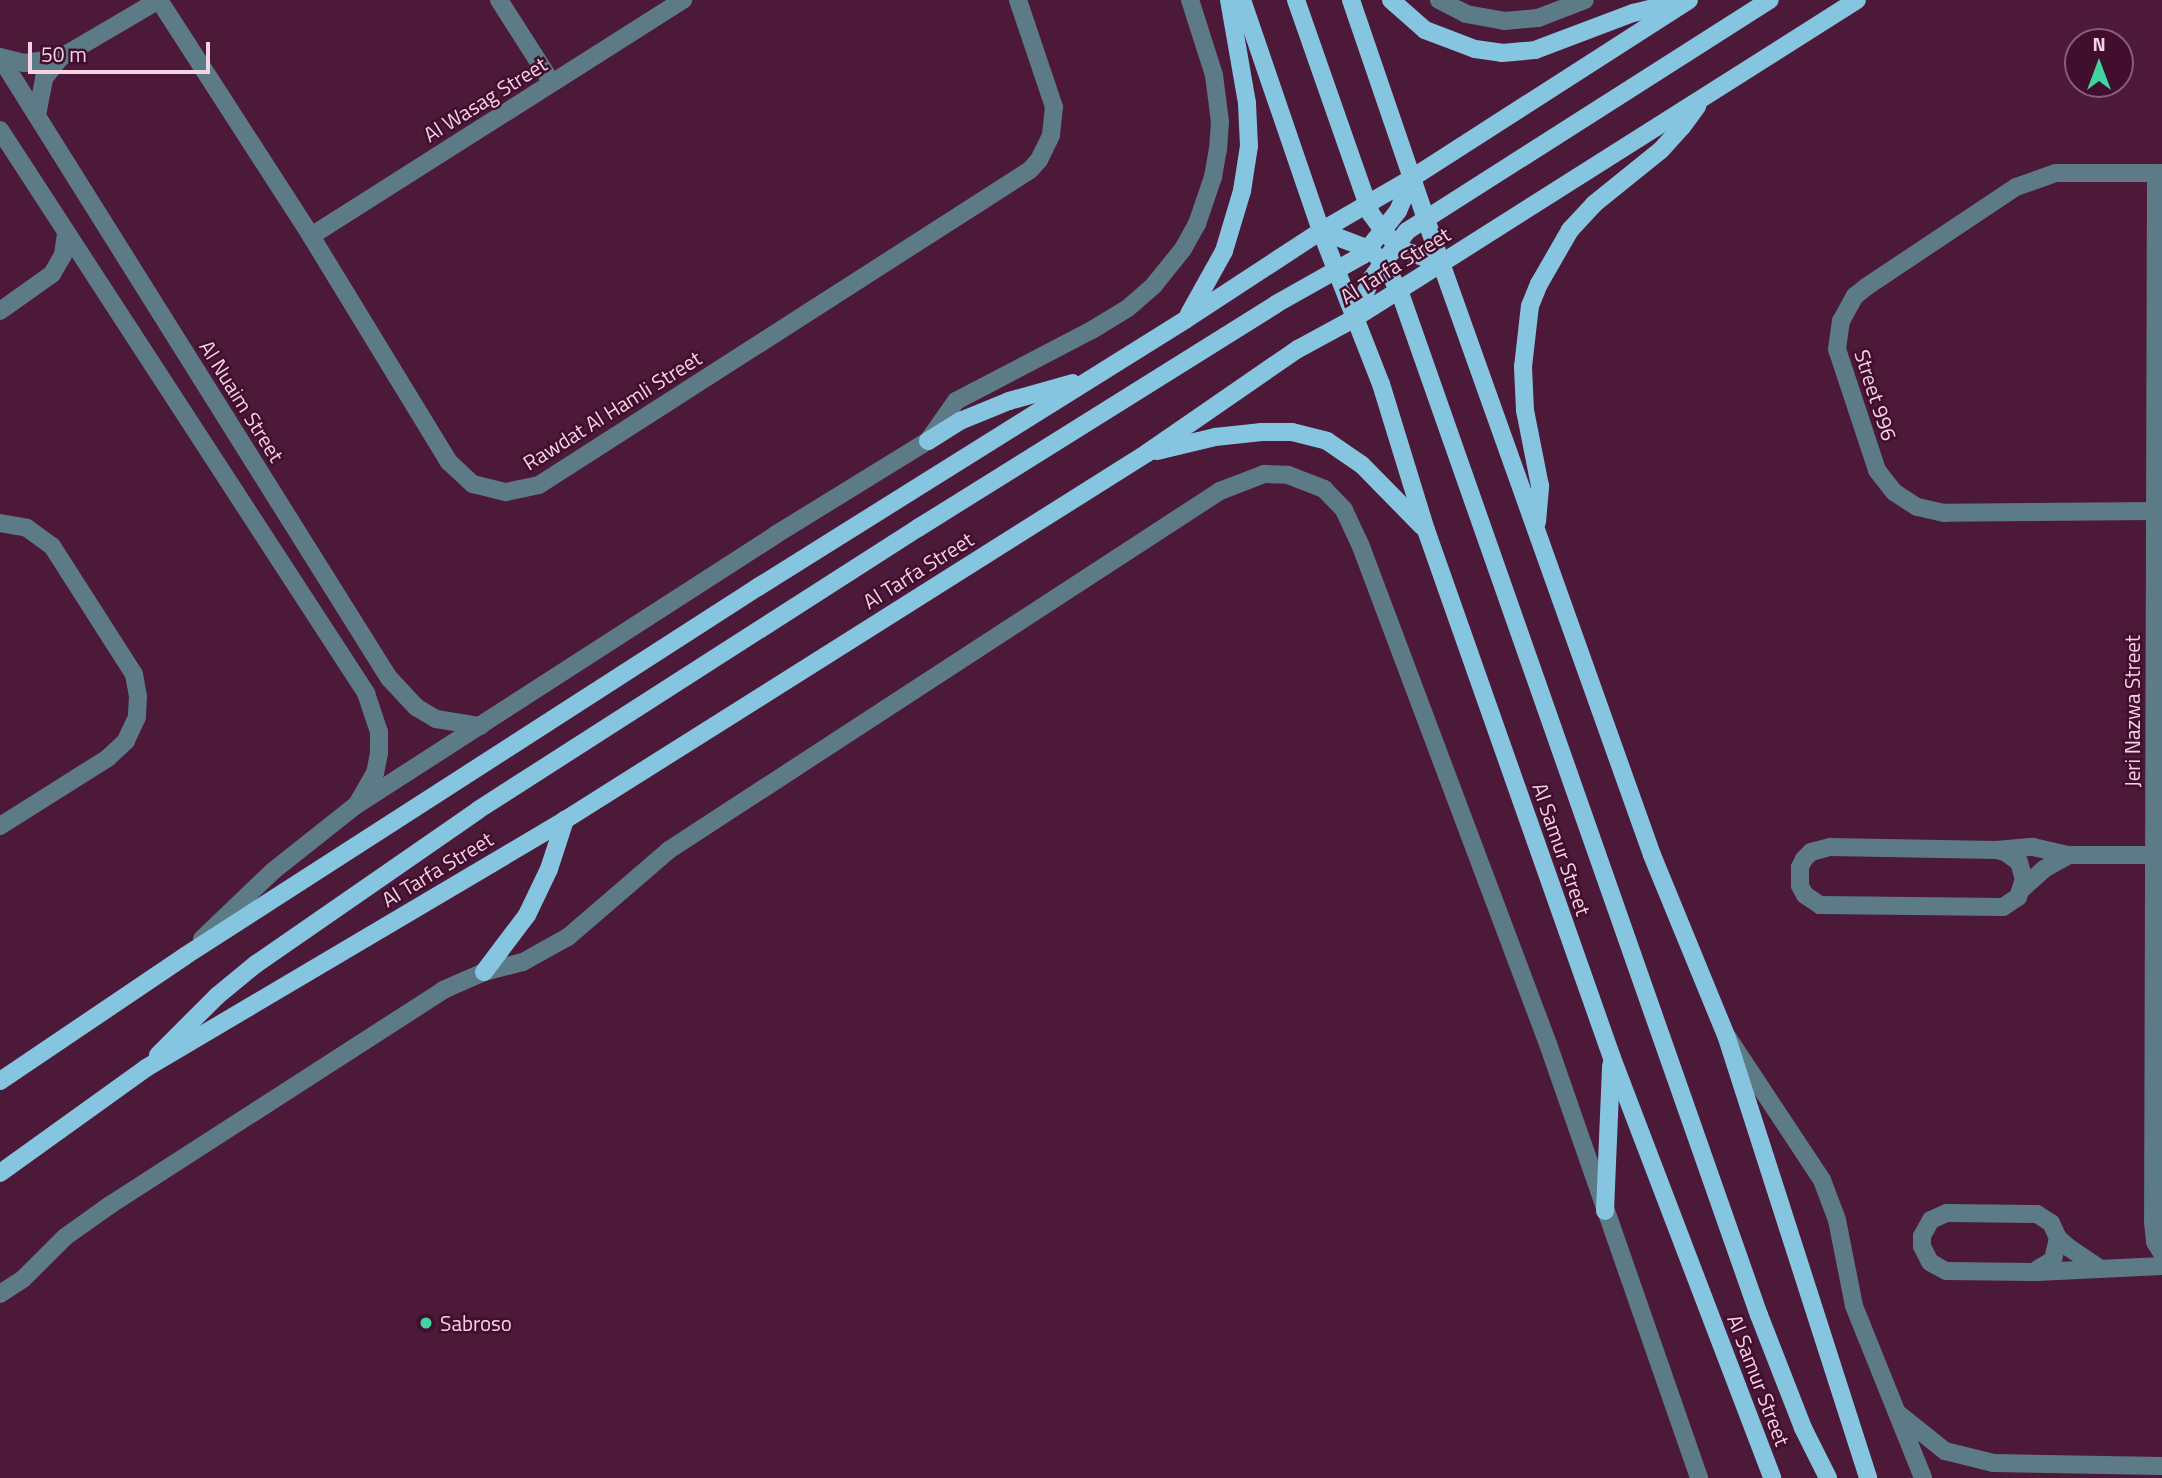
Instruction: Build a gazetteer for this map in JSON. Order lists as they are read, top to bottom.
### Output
{
  "streets": {
    "main road": ["Al Tarfa Street", "Al Samur Street"],
    "street": [
      "Al Wasag Street",
      "Street 996",
      "Al Nuaim Street",
      "Rawdat Al Hamli Street",
      "Jeri Nazwa Street"
    ]
  },
  "crossings": [
    ["Al Wasag Street", "Rawdat Al Hamli Street"],
    ["Al Tarfa Street", "Al Samur Street"],
    ["Street 996", "Jeri Nazwa Street"]
  ],
  "places": ["Sabroso"],
  "scale_bar": "50 m",
  "north": "top"
}
